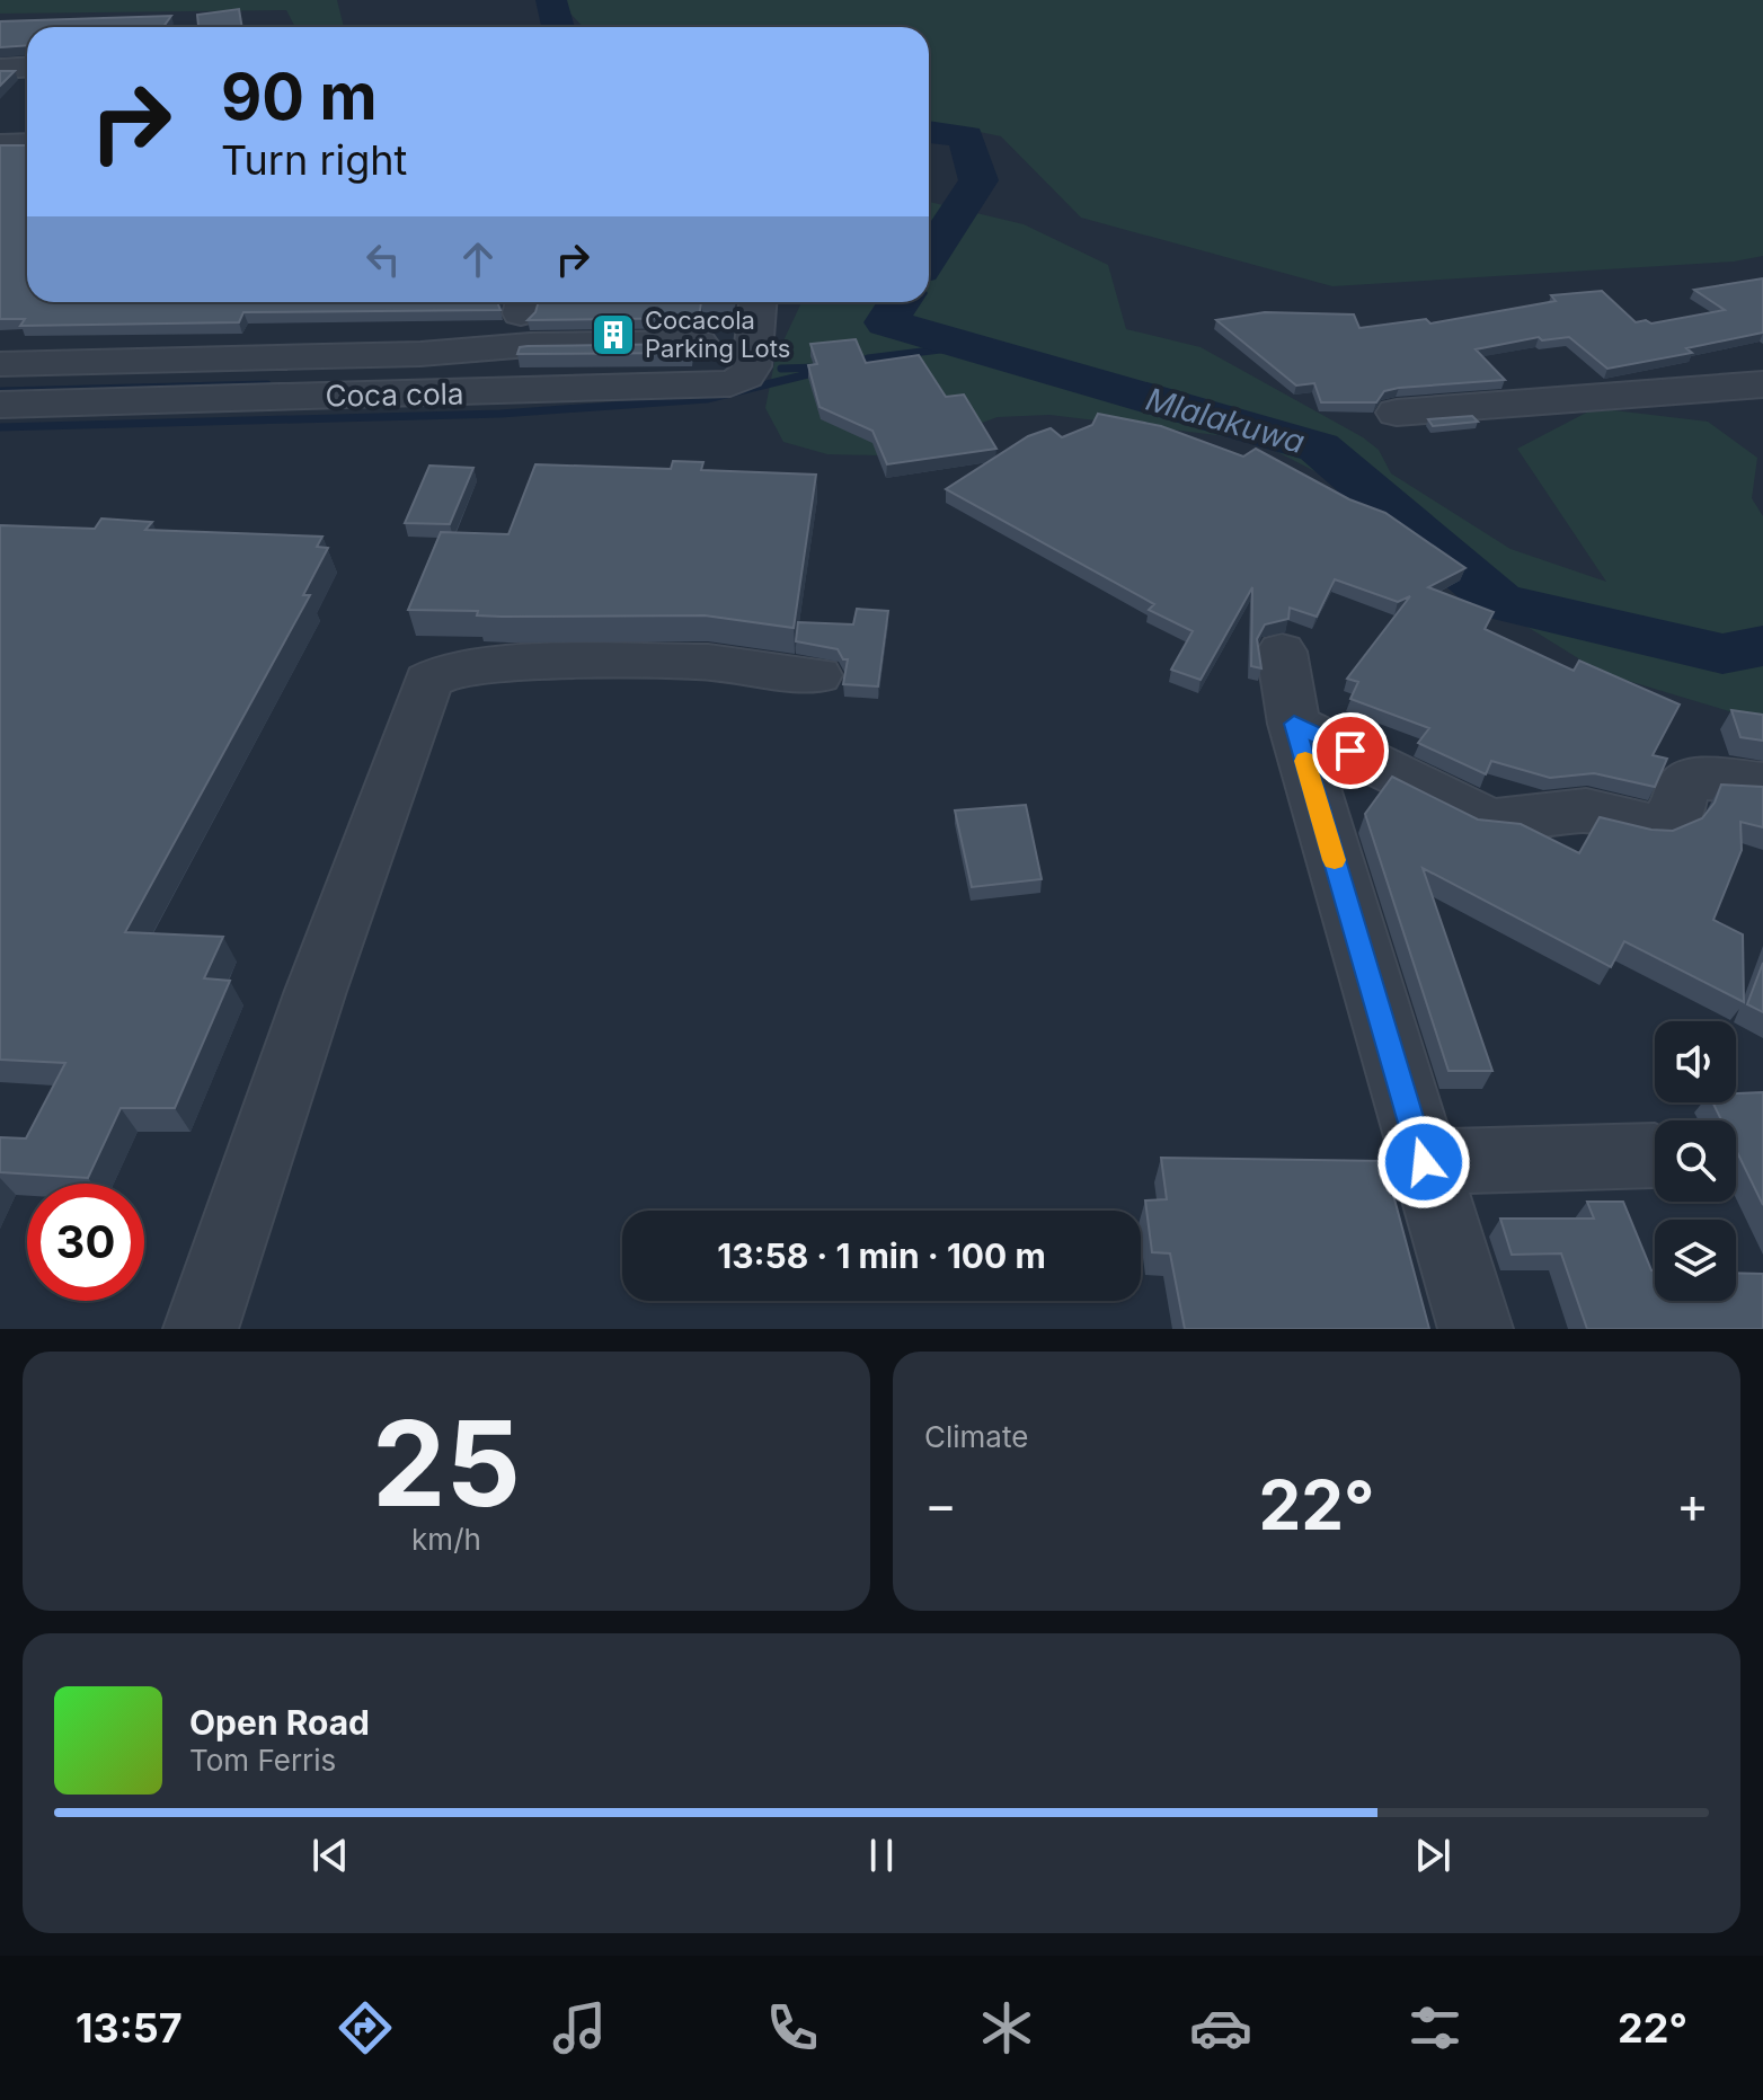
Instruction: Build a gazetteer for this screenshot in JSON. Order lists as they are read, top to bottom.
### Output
{
  "streets": {
    "street": ["Coca cola"]
  },
  "water": ["Mlalakuwa"],
  "places": {
    "building": ["Cocacola Parking Lots"]
  },
  "page": {
    "turn": ["90 m", "Turn right"],
    "limit": "30",
    "trip": "13:58 · 1 min · 100 m",
    "tile": [
      ["25", "km/h"],
      "Climate"
    ],
    "heat": ["−", "22°", "+"],
    "song": ["Open Road", "Tom Ferris"],
    "tabs": ["13:57", "22°"]
  }
}
